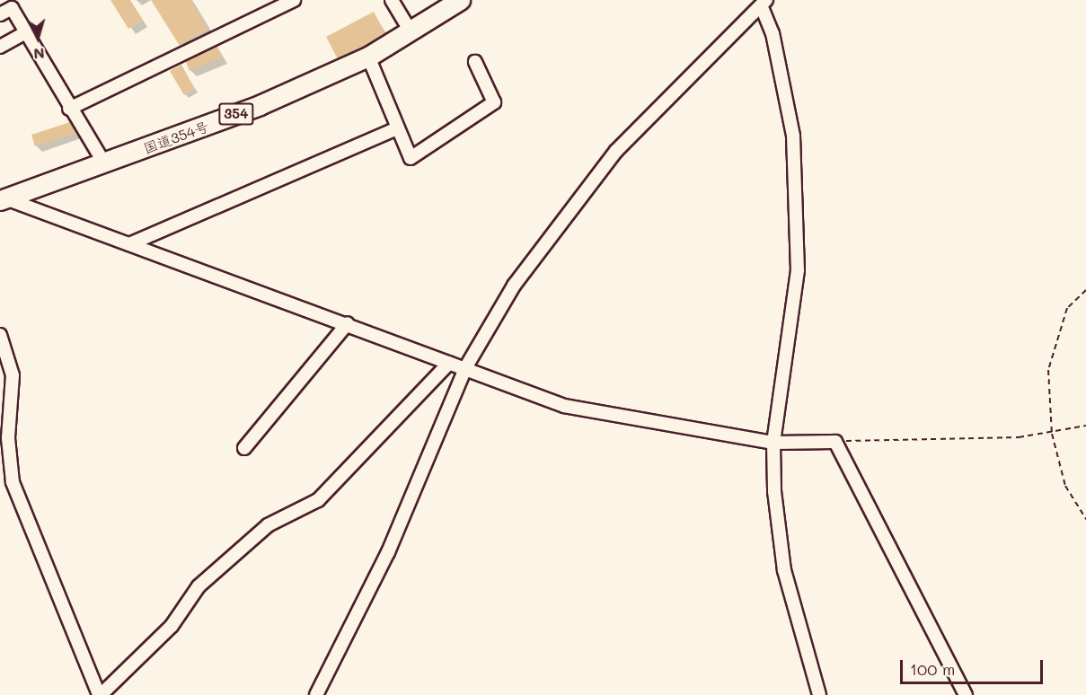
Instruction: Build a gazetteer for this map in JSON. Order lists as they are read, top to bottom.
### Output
{
  "streets": {
    "highway": ["354", "国道354号"]
  },
  "scale_bar": "100 m",
  "north": "bottom"
}
